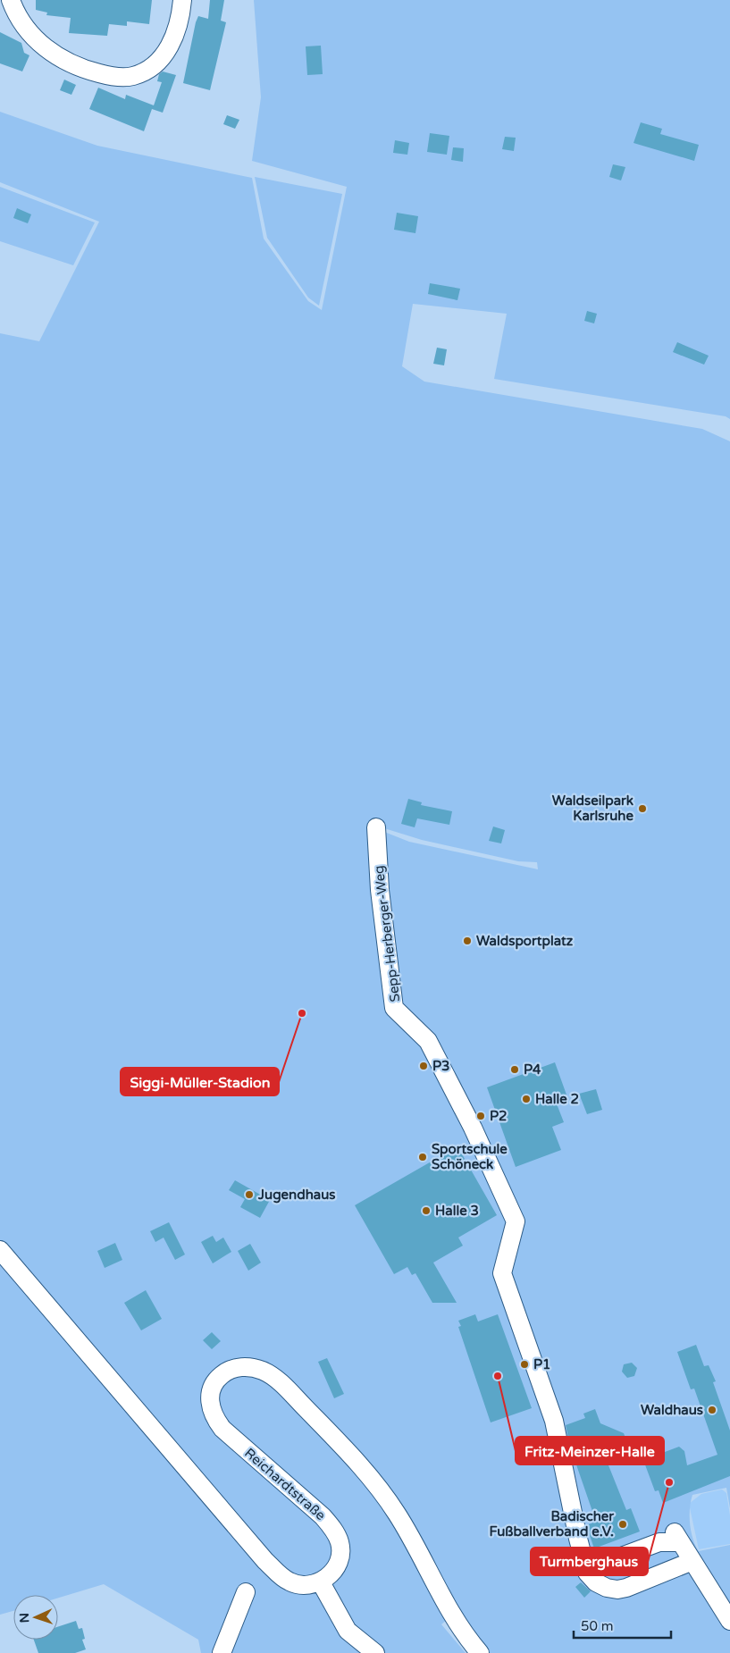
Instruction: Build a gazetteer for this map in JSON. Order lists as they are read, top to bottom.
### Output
{
  "streets": {
    "street": ["Sepp-Herberger-Weg", "Reichardtstraße"]
  },
  "places": [
    "Waldseilpark Karlsruhe",
    "Waldsportplatz",
    "Siggi-Müller-Stadion",
    "P3",
    "P4",
    "Halle 2",
    "P2",
    "Sportschule Schöneck",
    "Jugendhaus",
    "Halle 3",
    "P1",
    "Fritz-Meinzer-Halle",
    "Waldhaus",
    "Turmberghaus",
    "Badischer Fußballverband e.V."
  ],
  "scale_bar": "50 m",
  "north": "left"
}
